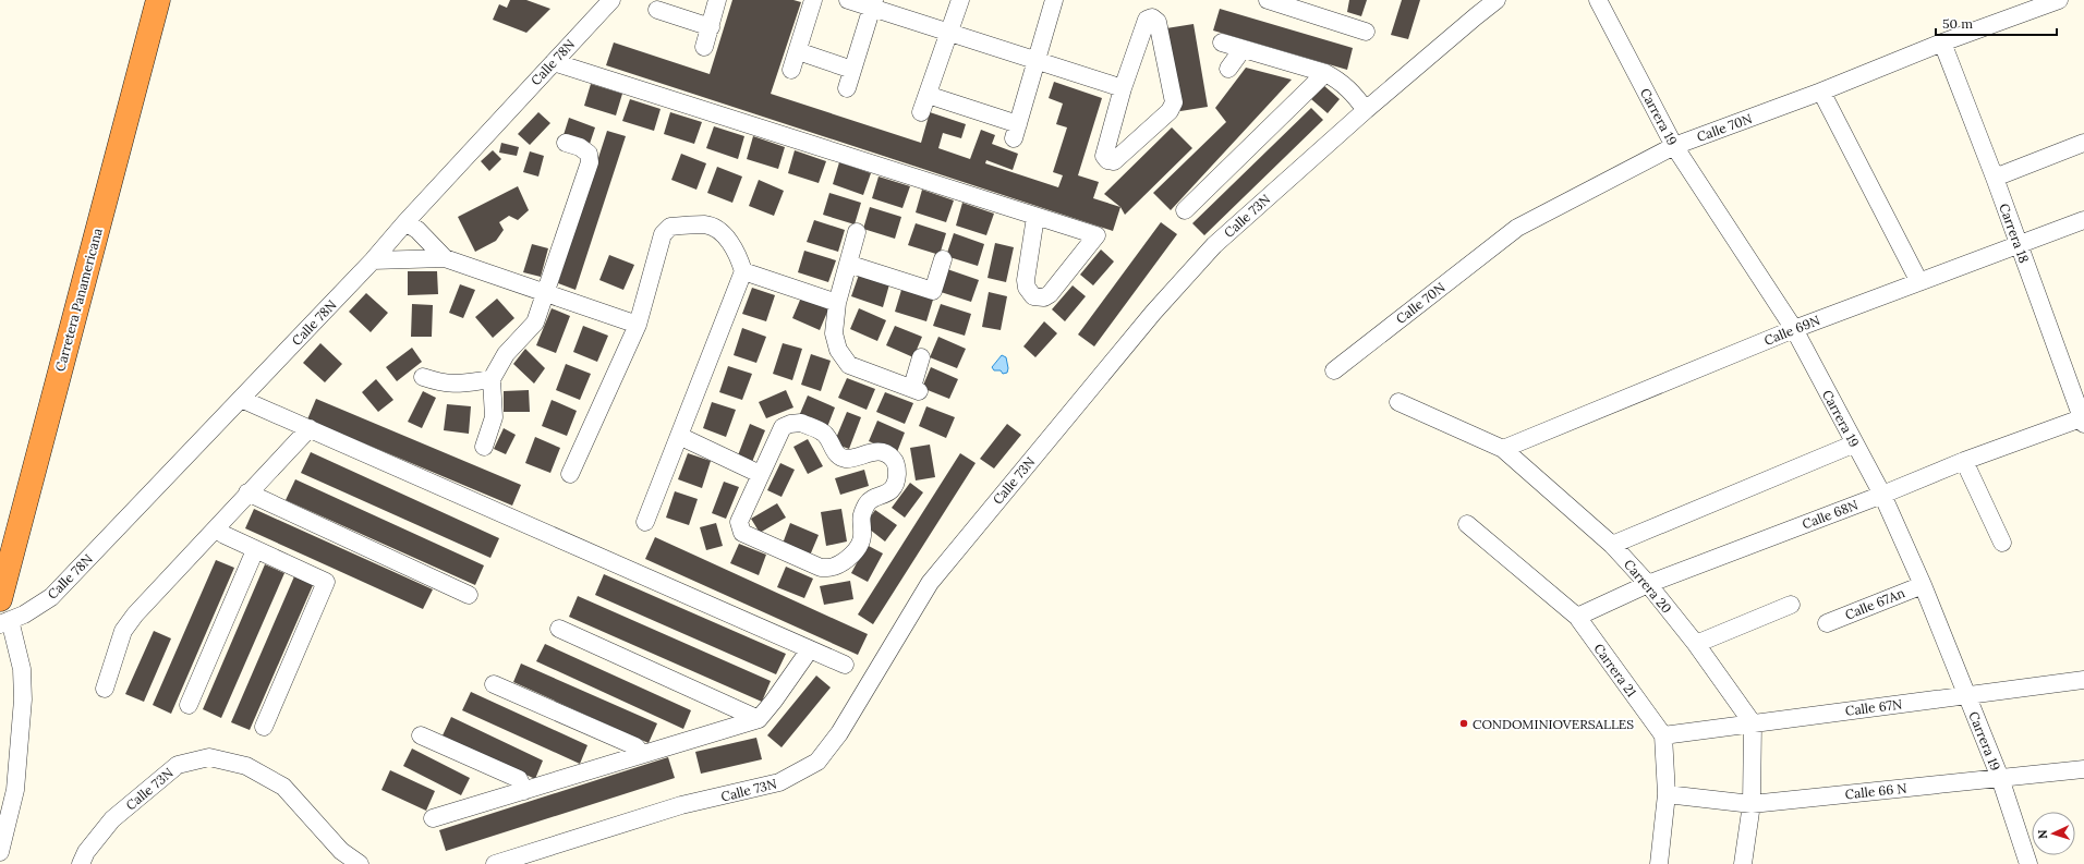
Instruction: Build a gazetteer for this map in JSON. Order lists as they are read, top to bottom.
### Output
{
  "streets": {
    "highway": ["Carretera Panamericana"],
    "street": [
      "Calle 78N",
      "Carrera 19",
      "Calle 70N",
      "Calle 73N",
      "Carrera 18",
      "Calle 69N",
      "Calle 68N",
      "Carrera 20",
      "Calle 67An",
      "Carrera 21",
      "Calle 67N",
      "Calle 66 N"
    ]
  },
  "crossings": [
    ["Calle 78N", "Carretera Panamericana"],
    ["Carrera 19", "Calle 70N"],
    ["Carrera 19", "Calle 69N"],
    ["Carrera 19", "Calle 68N"],
    ["Carrera 19", "Calle 67An"],
    ["Carrera 19", "Calle 67N"],
    ["Carrera 19", "Calle 66 N"],
    ["Calle 70N", "Carrera 18"],
    ["Carrera 18", "Calle 69N"],
    ["Carrera 18", "Calle 68N"],
    ["Calle 69N", "Carrera 20"],
    ["Calle 68N", "Carrera 20"],
    ["Calle 68N", "Carrera 21"],
    ["Carrera 20", "Calle 67N"],
    ["Carrera 21", "Calle 67N"]
  ],
  "places": ["CONDOMINIOVERSALLES"],
  "scale_bar": "50 m",
  "north": "left"
}
